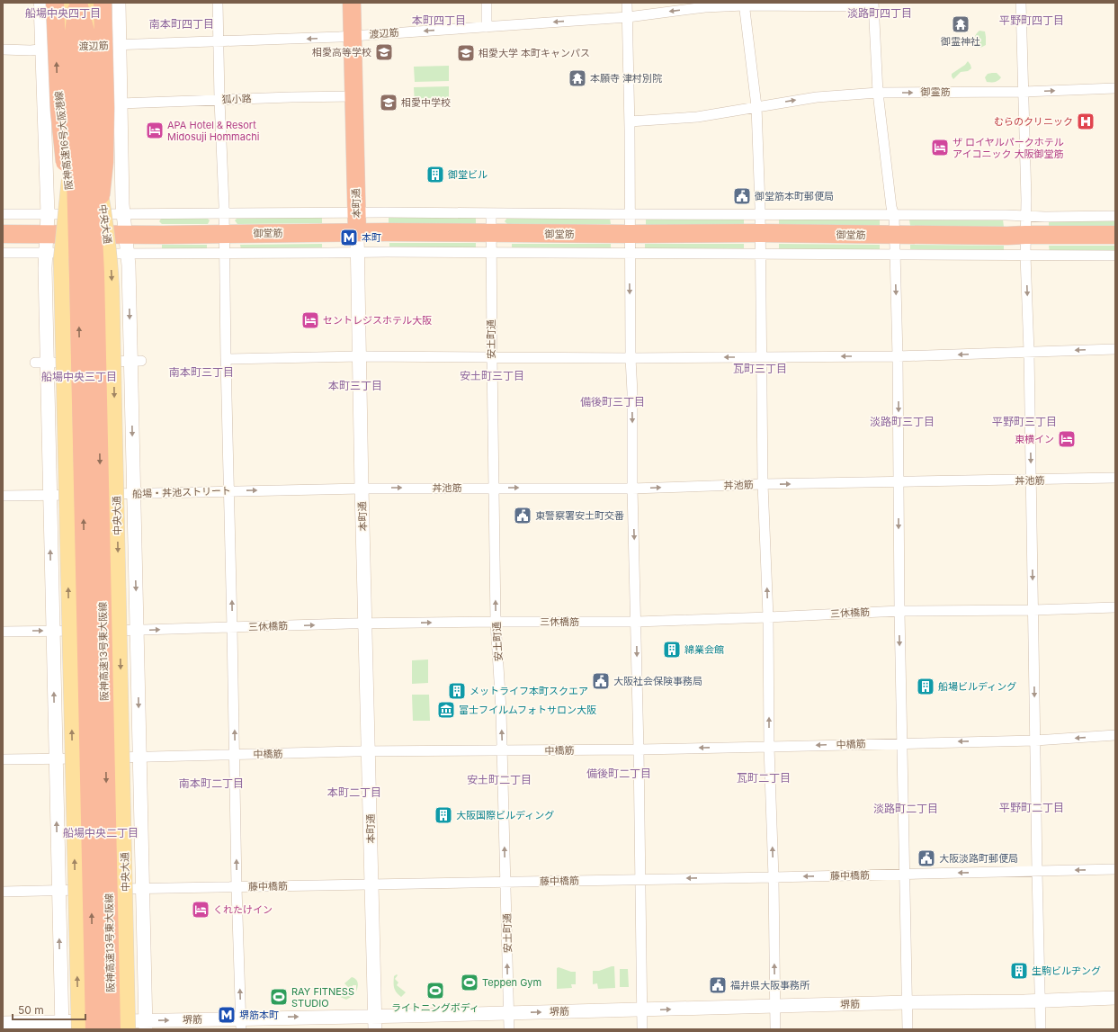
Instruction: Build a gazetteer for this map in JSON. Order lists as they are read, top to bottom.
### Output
{
  "streets": {
    "highway": [
      "阪神高速16号大阪港線",
      "本町通",
      "御堂筋",
      "阪神高速13号東大阪線"
    ],
    "main road": ["中央大通"],
    "street": [
      "渡辺筋",
      "御霊筋",
      "狐小路",
      "安土町通",
      "丼池筋",
      "船場・丼池ストリート",
      "三休橋筋",
      "中橋筋",
      "藤中橋筋",
      "堺筋"
    ]
  },
  "crossings": [
    ["渡辺筋", "本町通"],
    ["渡辺筋", "中央大通"],
    ["狐小路", "本町通"],
    ["狐小路", "中央大通"],
    ["阪神高速16号大阪港線", "阪神高速13号東大阪線"],
    ["本町通", "御堂筋"],
    ["本町通", "丼池筋"],
    ["本町通", "船場・丼池ストリート"],
    ["本町通", "三休橋筋"],
    ["本町通", "中橋筋"],
    ["本町通", "藤中橋筋"],
    ["本町通", "堺筋"],
    ["中央大通", "御堂筋"],
    ["中央大通", "船場・丼池ストリート"],
    ["中央大通", "三休橋筋"],
    ["中央大通", "中橋筋"],
    ["中央大通", "藤中橋筋"],
    ["中央大通", "堺筋"],
    ["御堂筋", "安土町通"],
    ["安土町通", "丼池筋"],
    ["安土町通", "三休橋筋"],
    ["安土町通", "中橋筋"],
    ["安土町通", "藤中橋筋"],
    ["安土町通", "堺筋"],
    ["丼池筋", "船場・丼池ストリート"]
  ],
  "one_way": [
    "渡辺筋",
    "御霊筋",
    "安土町通",
    "丼池筋",
    "船場・丼池ストリート",
    "三休橋筋",
    "中橋筋",
    "藤中橋筋",
    "堺筋"
  ],
  "districts": [
    "船場中央四丁目",
    "淡路町四丁目",
    "本町四丁目",
    "平野町四丁目",
    "南本町四丁目",
    "瓦町三丁目",
    "南本町三丁目",
    "安土町三丁目",
    "船場中央三丁目",
    "本町三丁目",
    "備後町三丁目",
    "淡路町三丁目",
    "平野町三丁目",
    "備後町二丁目",
    "瓦町二丁目",
    "安土町二丁目",
    "南本町二丁目",
    "本町二丁目",
    "平野町二丁目",
    "淡路町二丁目",
    "船場中央二丁目"
  ],
  "places": {
    "temple": ["御霊神社", "本願寺 津村別院"],
    "school or university": ["相愛高等学校", "相愛大学 本町キャンパス", "相愛中学校"],
    "hospital": ["むらのクリニック"],
    "hotel": [
      "APA Hotel & Resort Midosuji Hommachi",
      "ザ ロイヤルパークホテル アイコニック 大阪御堂筋",
      "セントレジスホテル大阪",
      "東横イン",
      "くれたけイン"
    ],
    "building": [
      "御堂ビル",
      "綿業会館",
      "船場ビルディング",
      "メットライフ本町スクエア",
      "大阪国際ビルディング",
      "生駒ビルヂング"
    ],
    "public building": [
      "御堂筋本町郵便局",
      "東警察署安土町交番",
      "大阪社会保険事務局",
      "大阪淡路町郵便局",
      "福井県大阪事務所"
    ],
    "metro station": ["本町", "堺筋本町"],
    "museum": ["富士フイルムフォトサロン大阪"],
    "sports": ["Teppen Gym", "ライトニングボディ", "RAY FITNESS STUDIO"]
  },
  "scale_bar": "50 m"
}
